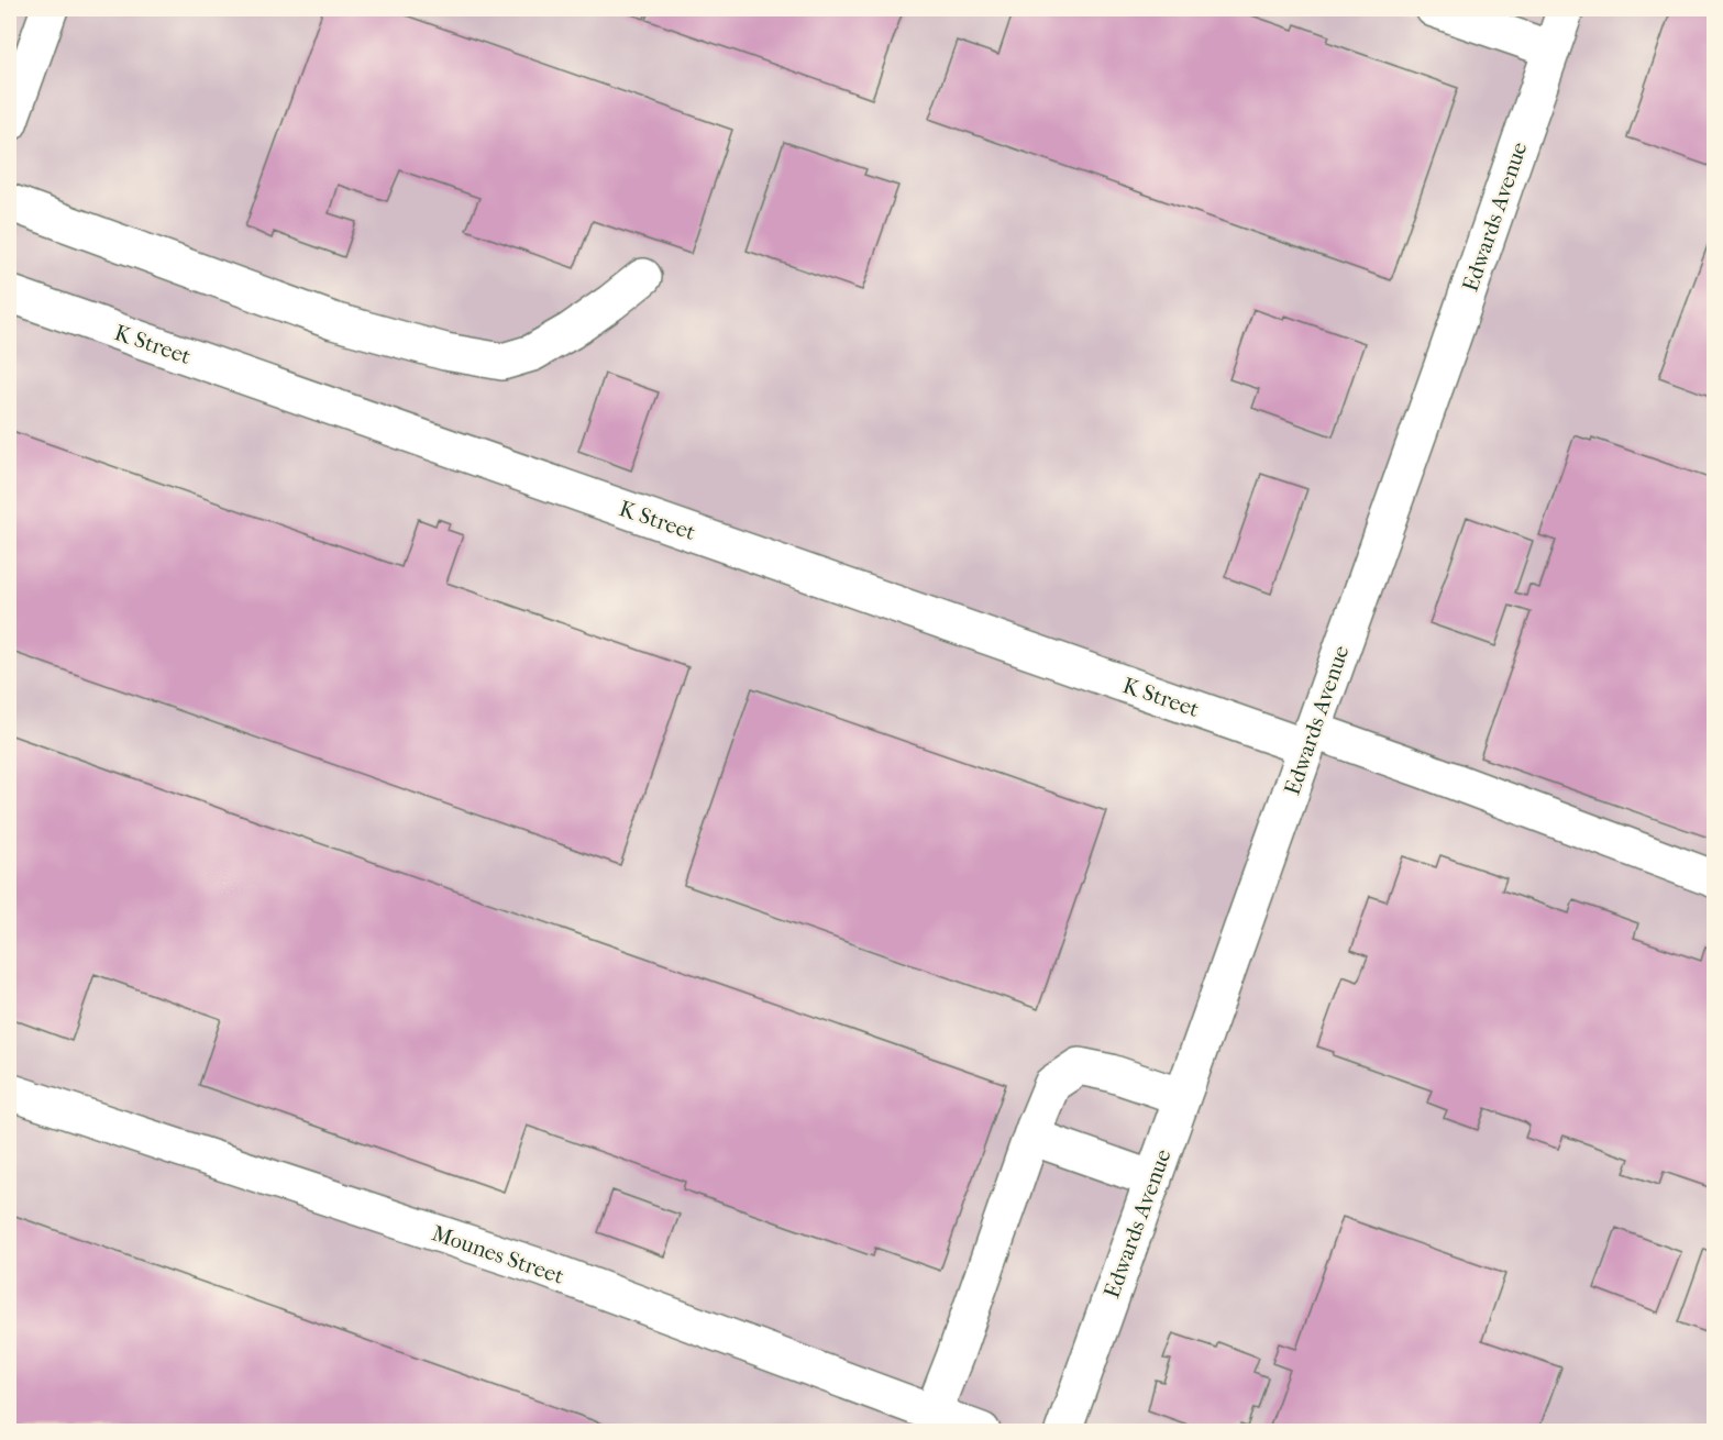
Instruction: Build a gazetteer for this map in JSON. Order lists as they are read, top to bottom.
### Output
{
  "streets": {
    "street": ["Edwards Avenue", "K Street", "Mounes Street"]
  },
  "crossings": [
    ["Edwards Avenue", "K Street"]
  ]
}
